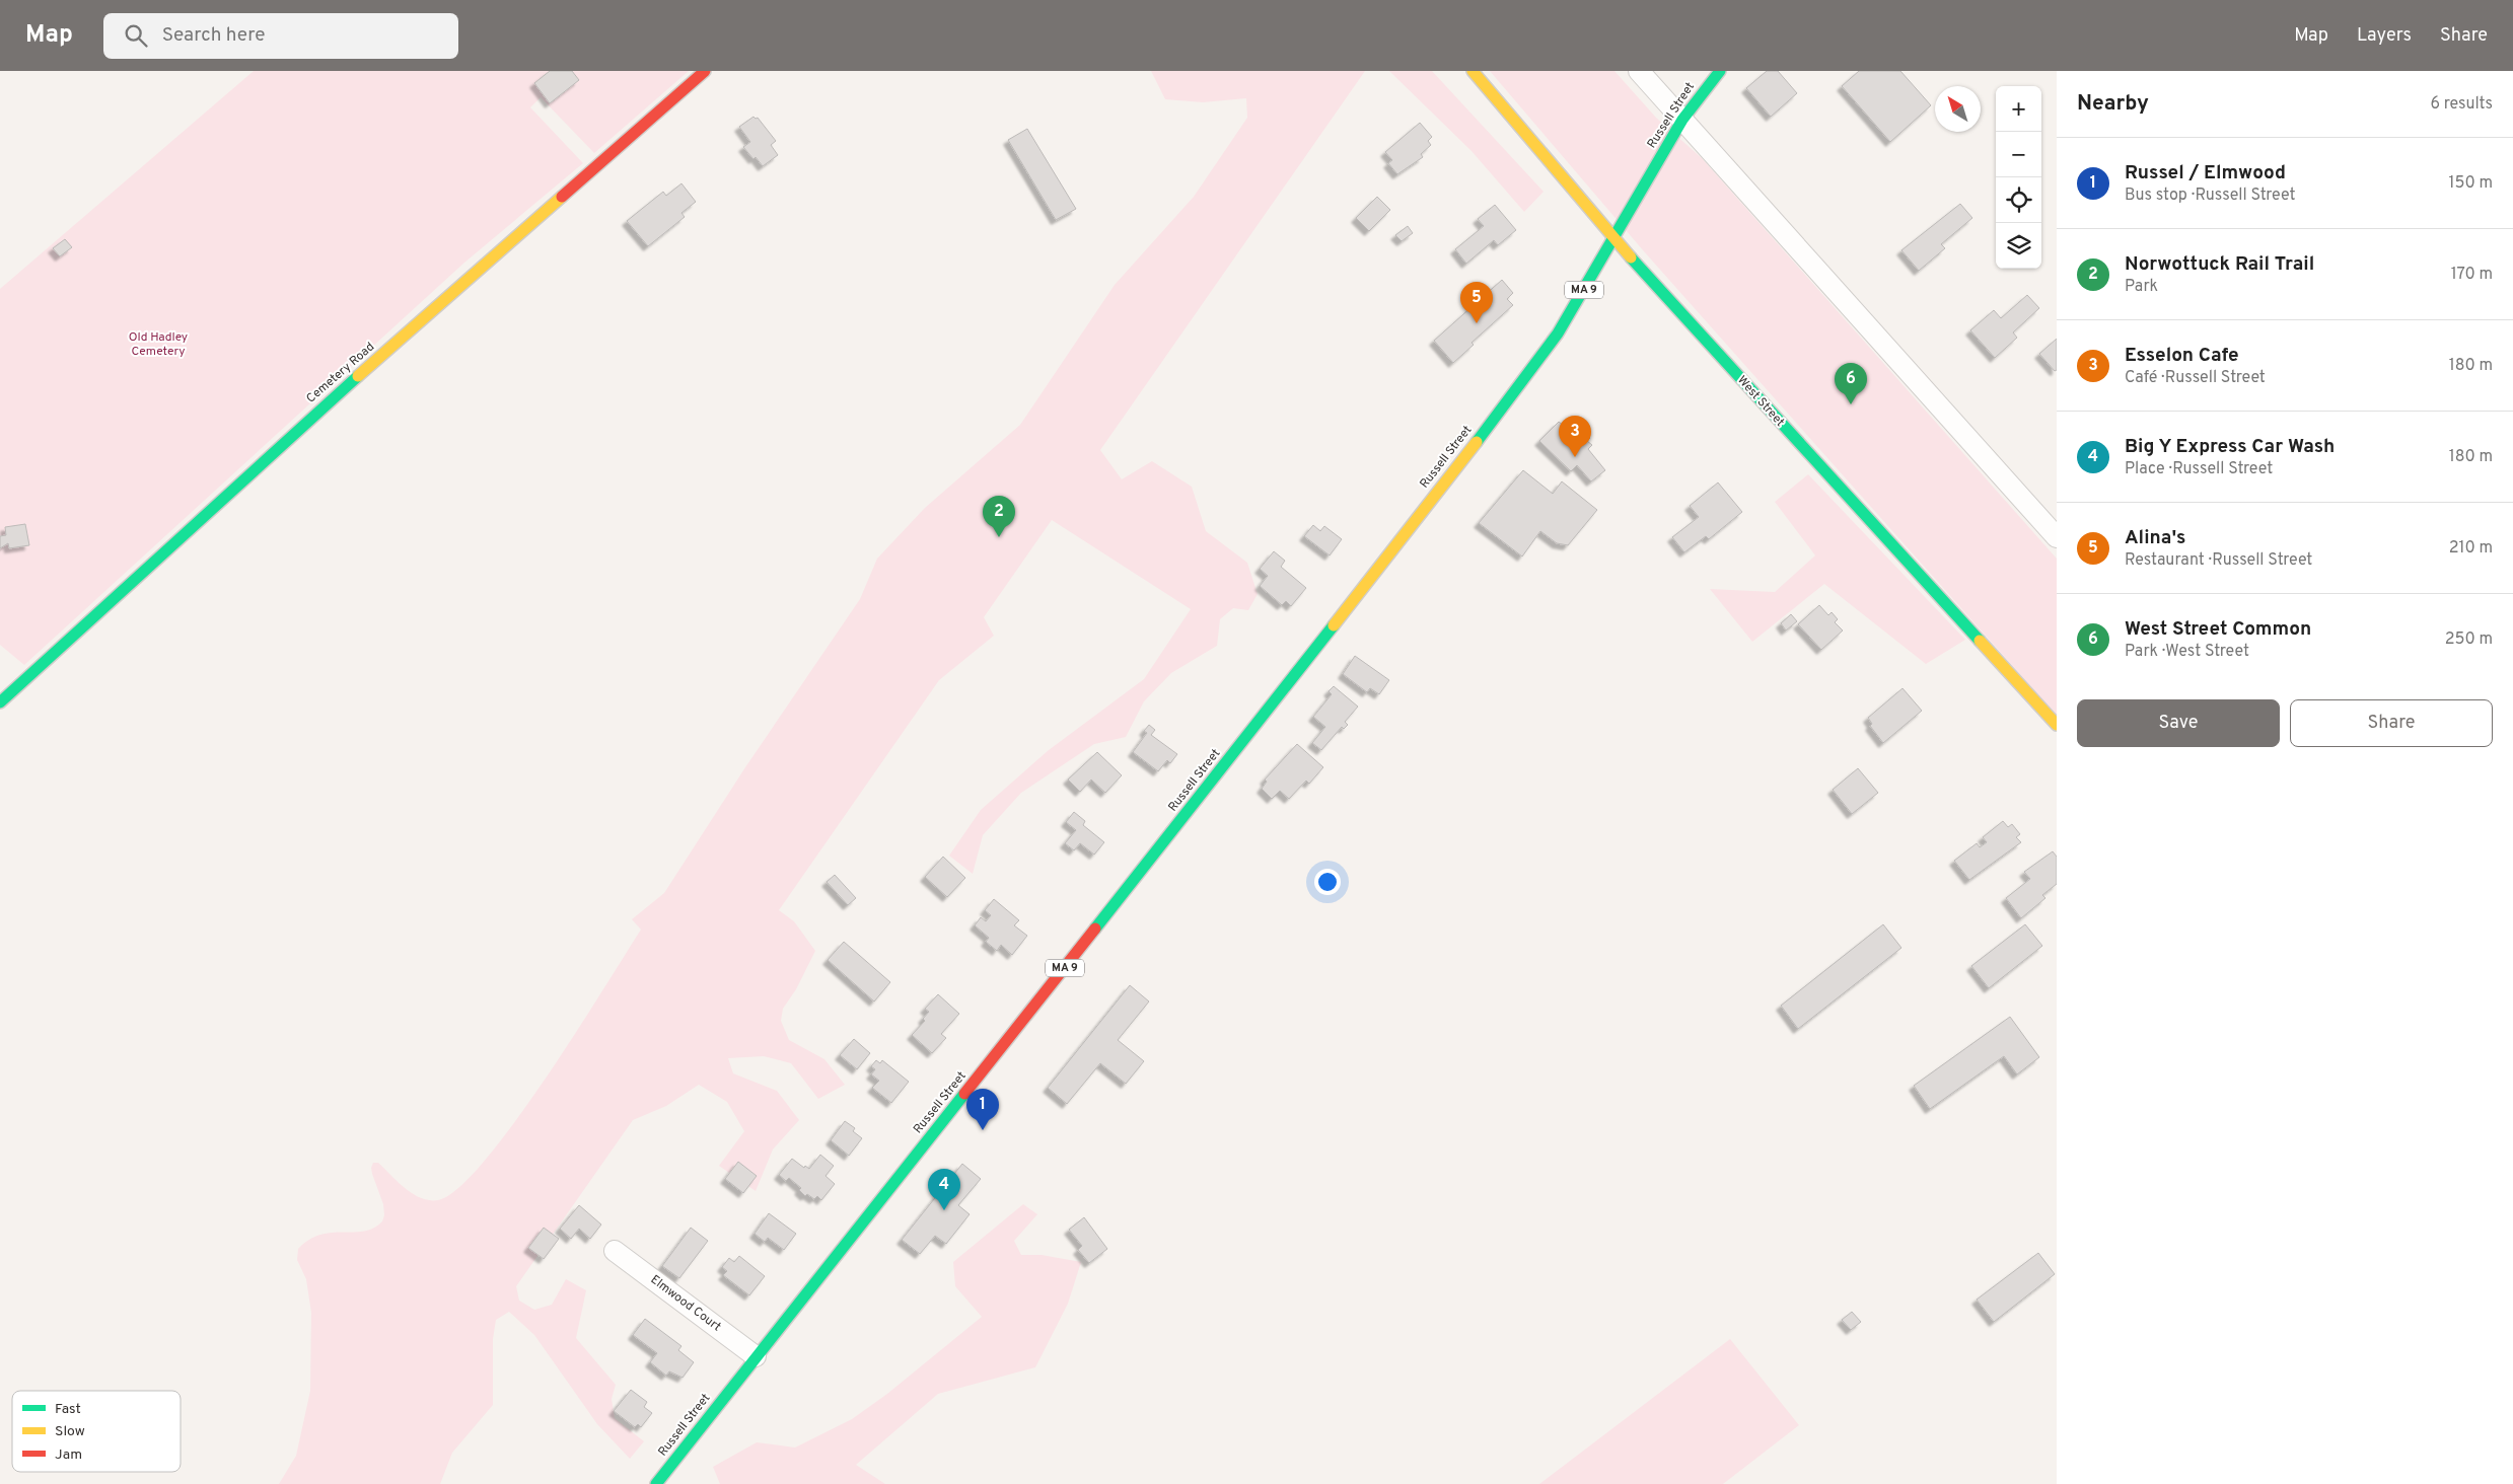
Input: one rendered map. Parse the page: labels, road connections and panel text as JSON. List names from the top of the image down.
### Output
{
  "streets": {
    "main road": [
      "Russell Street",
      "MA 9",
      "Cemetery Road",
      "West Street"
    ],
    "street": ["Elmwood Court"]
  },
  "crossings": [
    ["Russell Street", "West Street"],
    ["Russell Street", "Elmwood Court"]
  ],
  "parks": ["Old Hadley Cemetery"],
  "legend": ["Fast", "Slow", "Jam"],
  "north": "top left",
  "page": {
    "header": "Map",
    "search": "Search here",
    "nav": ["Map", "Layers", "Share"],
    "heading": ["Nearby", "6 results"],
    "map_buttons": ["+", "−"],
    "list": [
      {
        "mark": "1",
        "name": "Russel / Elmwood",
        "note": "Bus stop · Russell Street",
        "value": "150 m"
      },
      {
        "mark": "2",
        "name": "Norwottuck Rail Trail",
        "note": "Park",
        "value": "170 m"
      },
      {
        "mark": "3",
        "name": "Esselon Cafe",
        "note": "Café · Russell Street",
        "value": "180 m"
      },
      {
        "mark": "4",
        "name": "Big Y Express Car Wash",
        "note": "Place · Russell Street",
        "value": "180 m"
      },
      {
        "mark": "5",
        "name": "Alina's",
        "note": "Restaurant · Russell Street",
        "value": "210 m"
      },
      {
        "mark": "6",
        "name": "West Street Common",
        "note": "Park · West Street",
        "value": "250 m"
      }
    ],
    "pins": [
      "5",
      "6",
      "3",
      "2",
      "1",
      "4"
    ],
    "buttons": ["Save", "Share"]
  }
}
